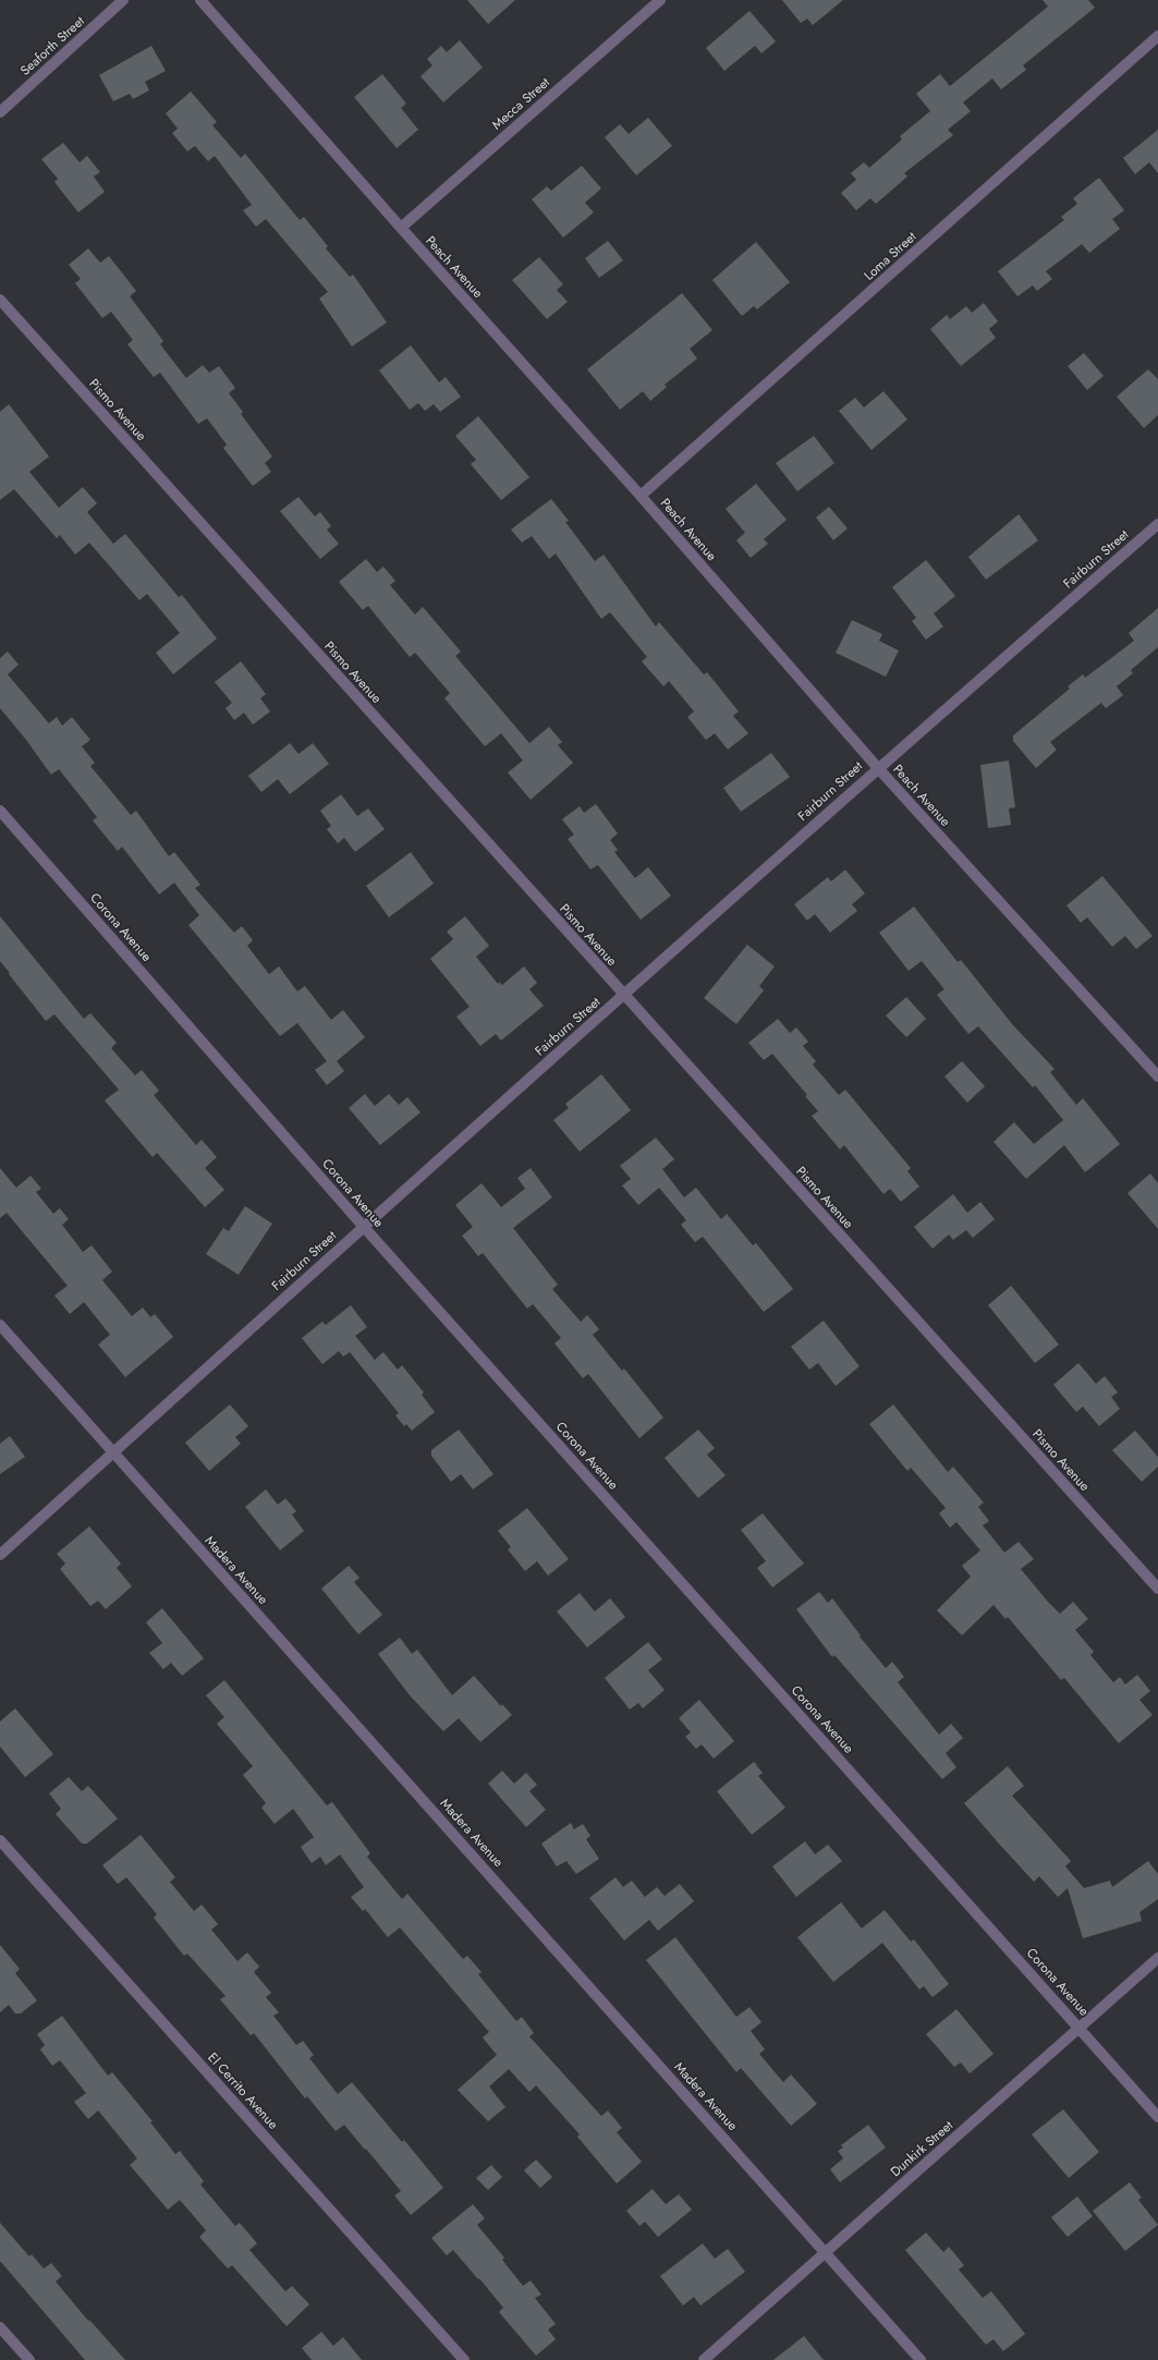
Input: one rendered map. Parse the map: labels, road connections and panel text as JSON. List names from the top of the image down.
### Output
{
  "streets": {
    "street": [
      "Seaforth Street",
      "Mecca Street",
      "Loma Street",
      "Peach Avenue",
      "Pismo Avenue",
      "Fairburn Street",
      "Corona Avenue",
      "Madera Avenue",
      "El Cerrito Avenue",
      "Dunkirk Street"
    ]
  },
  "crossings": [
    ["Mecca Street", "Peach Avenue"],
    ["Loma Street", "Peach Avenue"],
    ["Peach Avenue", "Fairburn Street"],
    ["Pismo Avenue", "Fairburn Street"],
    ["Fairburn Street", "Corona Avenue"],
    ["Fairburn Street", "Madera Avenue"],
    ["Corona Avenue", "Dunkirk Street"],
    ["Madera Avenue", "Dunkirk Street"]
  ]
}
